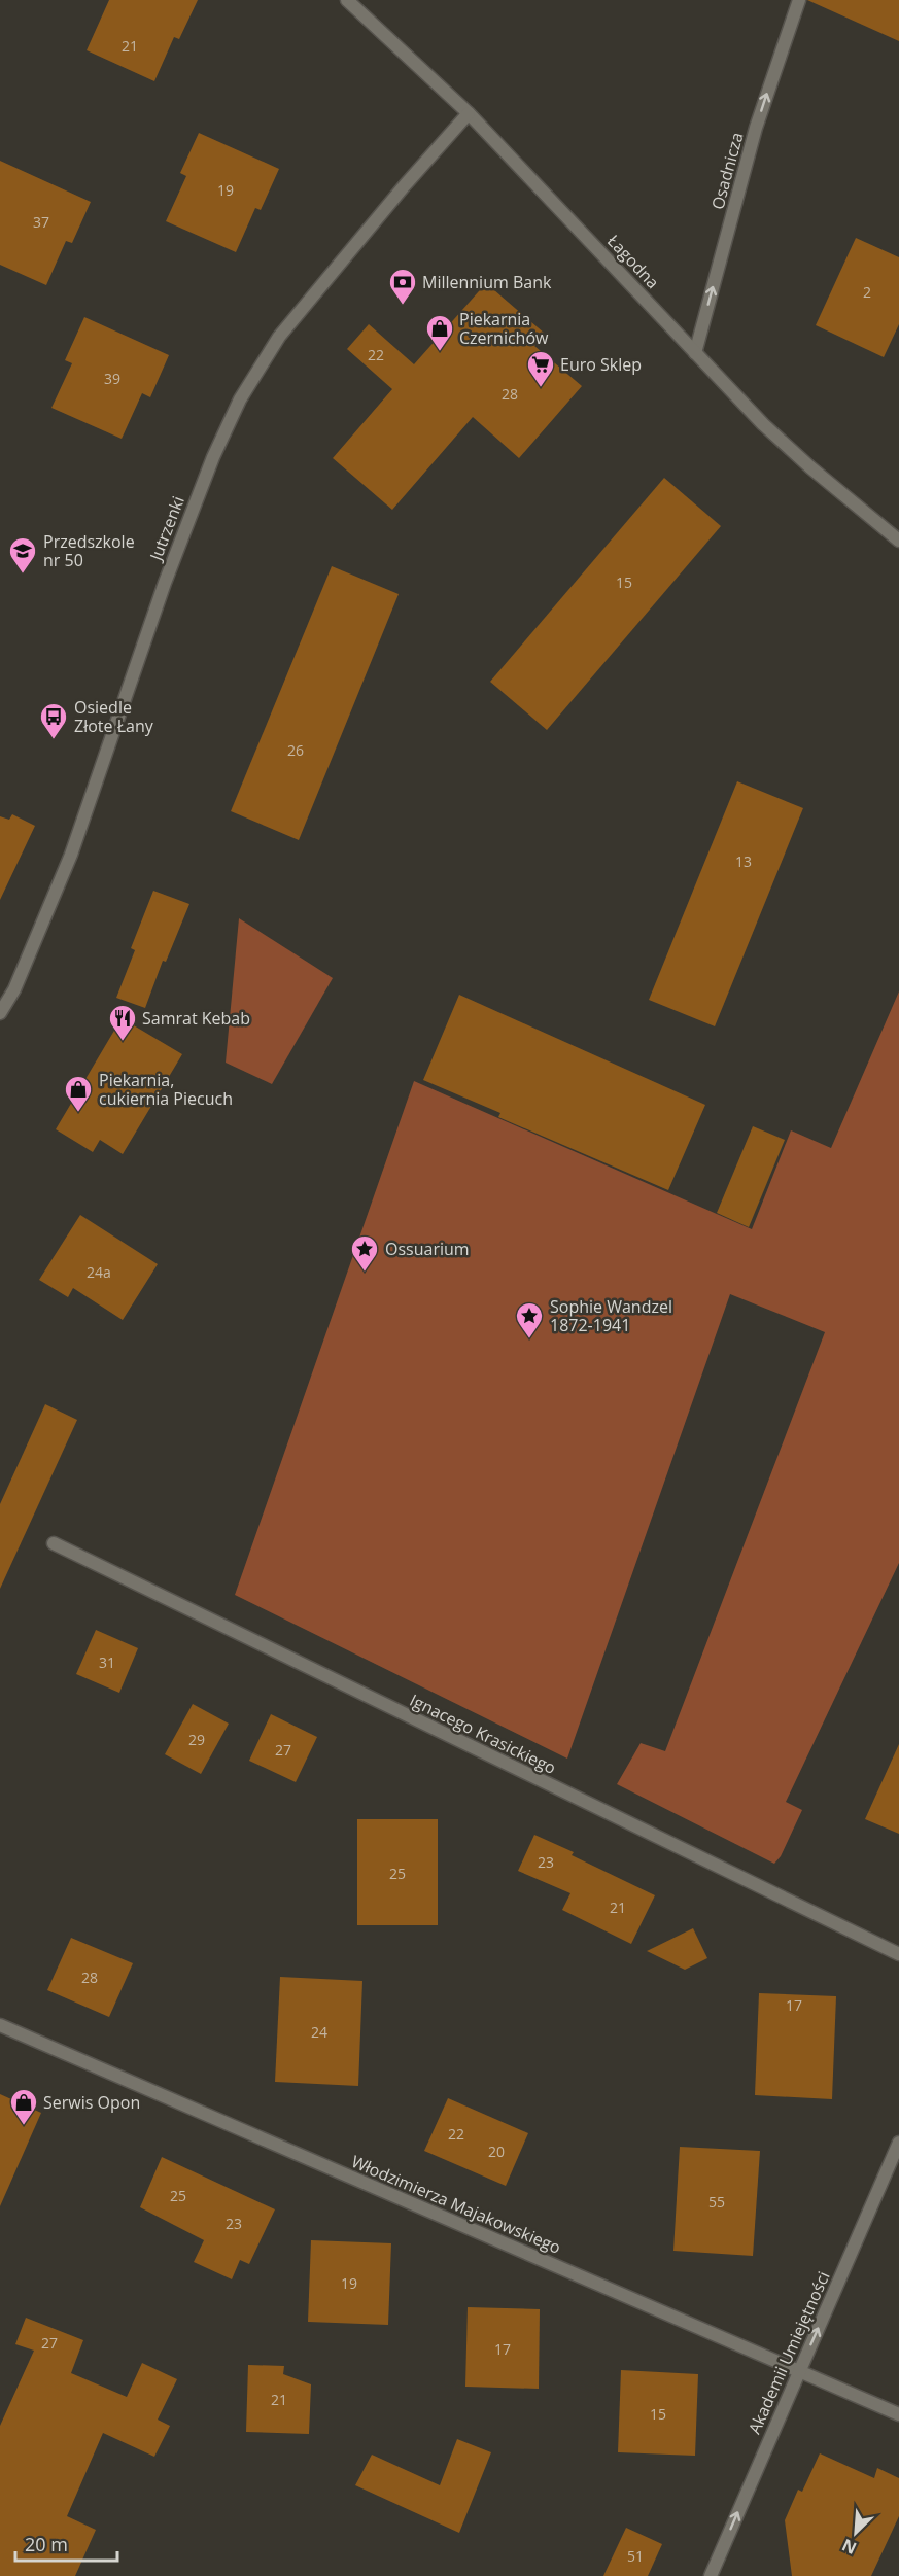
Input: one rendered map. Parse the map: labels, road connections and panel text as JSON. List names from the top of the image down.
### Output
{
  "streets": {
    "street": [
      "Osadnicza",
      "Łagodna",
      "Jutrzenki",
      "Ignacego Krasickiego",
      "Włodzimierza Majakowskiego",
      "Akademii Umiejętności"
    ]
  },
  "crossings": [
    ["Osadnicza", "Łagodna"],
    ["Łagodna", "Jutrzenki"],
    ["Włodzimierza Majakowskiego", "Akademii Umiejętności"]
  ],
  "one_way": ["Osadnicza", "Akademii Umiejętności"],
  "places": {
    "bank": ["Millennium Bank"],
    "shop": ["Piekarnia Czernichów", "Piekarnia, cukiernia Piecuch", "Serwis Opon"],
    "supermarket": ["Euro Sklep"],
    "school or university": ["Przedszkole nr 50"],
    "bus stop": ["Osiedle Złote Łany"],
    "restaurant": ["Samrat Kebab"],
    "place": ["Ossuarium", "Sophie Wandzel 1872-1941"]
  },
  "house_numbers": [
    "21",
    "19",
    "37",
    "2",
    "22",
    "39",
    "28",
    "15",
    "26",
    "13",
    "24a",
    "31",
    "29",
    "27",
    "23",
    "25",
    "21",
    "28",
    "17",
    "24",
    "22",
    "20",
    "25",
    "55",
    "23",
    "19",
    "27",
    "17",
    "21",
    "15",
    "51"
  ],
  "scale_bar": "20 m",
  "north": "bottom left"
}
